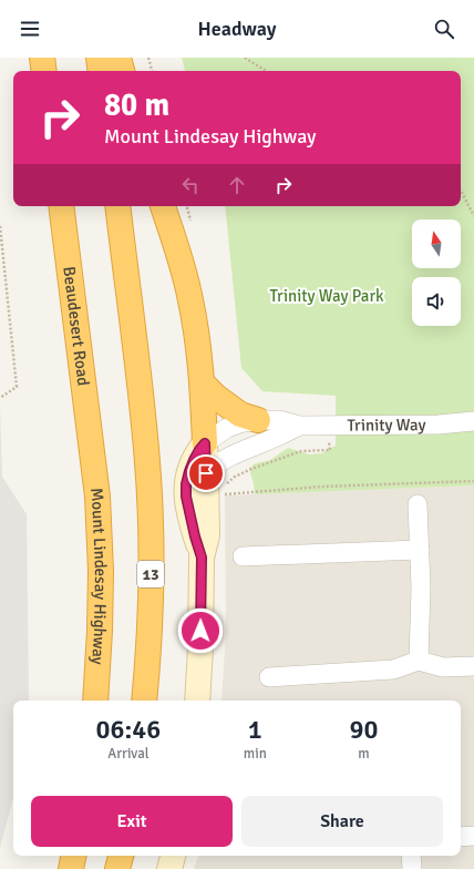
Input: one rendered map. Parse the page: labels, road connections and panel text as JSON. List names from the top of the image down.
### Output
{
  "streets": {
    "highway": ["Beaudesert Road", "13", "Mount Lindesay Highway"],
    "street": ["Trinity Way"]
  },
  "crossings": [
    ["Beaudesert Road", "Mount Lindesay Highway"]
  ],
  "parks": ["Trinity Way Park"],
  "north": "top",
  "page": {
    "header": "Headway",
    "turn": ["80 m", "Mount Lindesay Highway"],
    "eta": [
      "06:46",
      "Arrival",
      "1",
      "min",
      "90",
      "m"
    ],
    "buttons": ["Exit", "Share"]
  }
}
